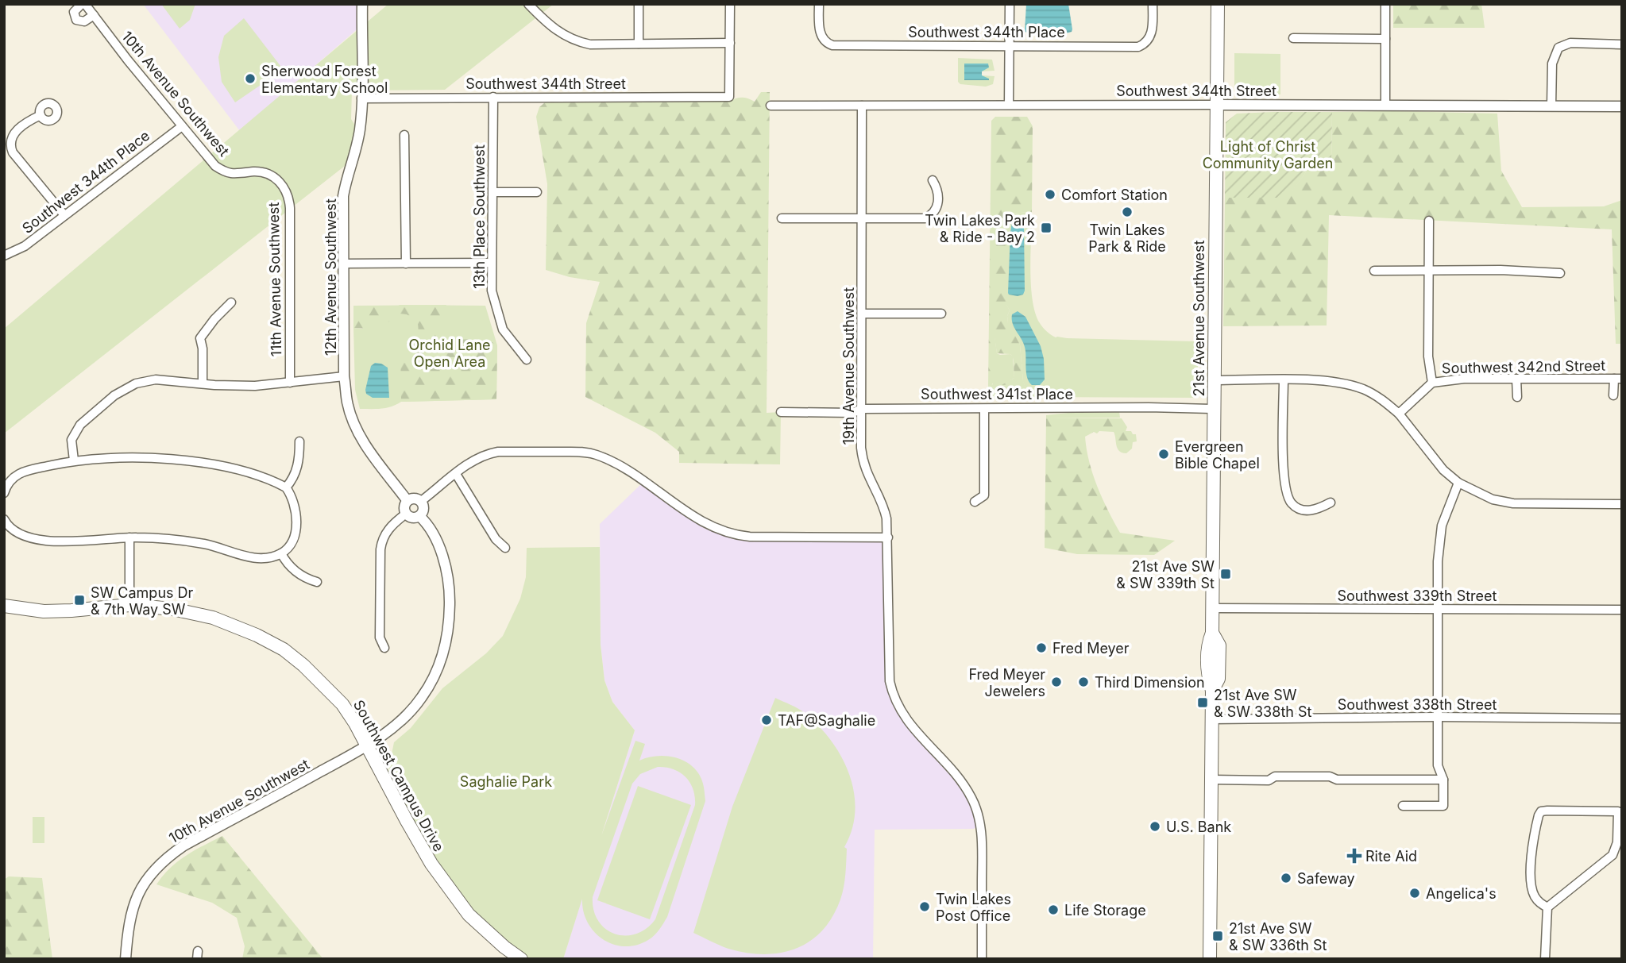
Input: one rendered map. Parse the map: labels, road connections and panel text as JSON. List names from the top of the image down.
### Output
{
  "streets": {
    "main road": ["21st Avenue Southwest", "Southwest Campus Drive"],
    "street": [
      "Southwest 344th Place",
      "Southwest 344th Street",
      "10th Avenue Southwest",
      "13th Place Southwest",
      "12th Avenue Southwest",
      "11th Avenue Southwest",
      "19th Avenue Southwest",
      "Southwest 342nd Street",
      "Southwest 341st Place",
      "Southwest 339th Street",
      "Southwest 338th Street"
    ]
  },
  "crossings": [
    ["Southwest 344th Place", "10th Avenue Southwest"],
    ["Southwest 344th Street", "13th Place Southwest"],
    ["Southwest 344th Street", "12th Avenue Southwest"],
    ["Southwest 344th Street", "21st Avenue Southwest"],
    ["Southwest 344th Street", "19th Avenue Southwest"],
    ["10th Avenue Southwest", "11th Avenue Southwest"],
    ["10th Avenue Southwest", "Southwest Campus Drive"],
    ["21st Avenue Southwest", "Southwest 341st Place"],
    ["21st Avenue Southwest", "Southwest 339th Street"],
    ["21st Avenue Southwest", "Southwest 338th Street"],
    ["19th Avenue Southwest", "Southwest 341st Place"]
  ],
  "parks": ["Light of Christ Community Garden", "Orchid Lane Open Area", "Saghalie Park"],
  "places": {
    "other": [
      "Sherwood Forest Elementary School",
      "Comfort Station",
      "Twin Lakes Park & Ride",
      "Evergreen Bible Chapel",
      "Fred Meyer",
      "Fred Meyer Jewelers",
      "Third Dimension",
      "TAF@Saghalie",
      "U.S. Bank",
      "Safeway",
      "Angelica's",
      "Twin Lakes Post Office",
      "Life Storage"
    ],
    "transit": [
      "Twin Lakes Park & Ride - Bay 2",
      "21st Ave SW & SW 339th St",
      "SW Campus Dr & 7th Way SW",
      "21st Ave SW & SW 338th St",
      "21st Ave SW & SW 336th St"
    ],
    "health": ["Rite Aid"]
  }
}
